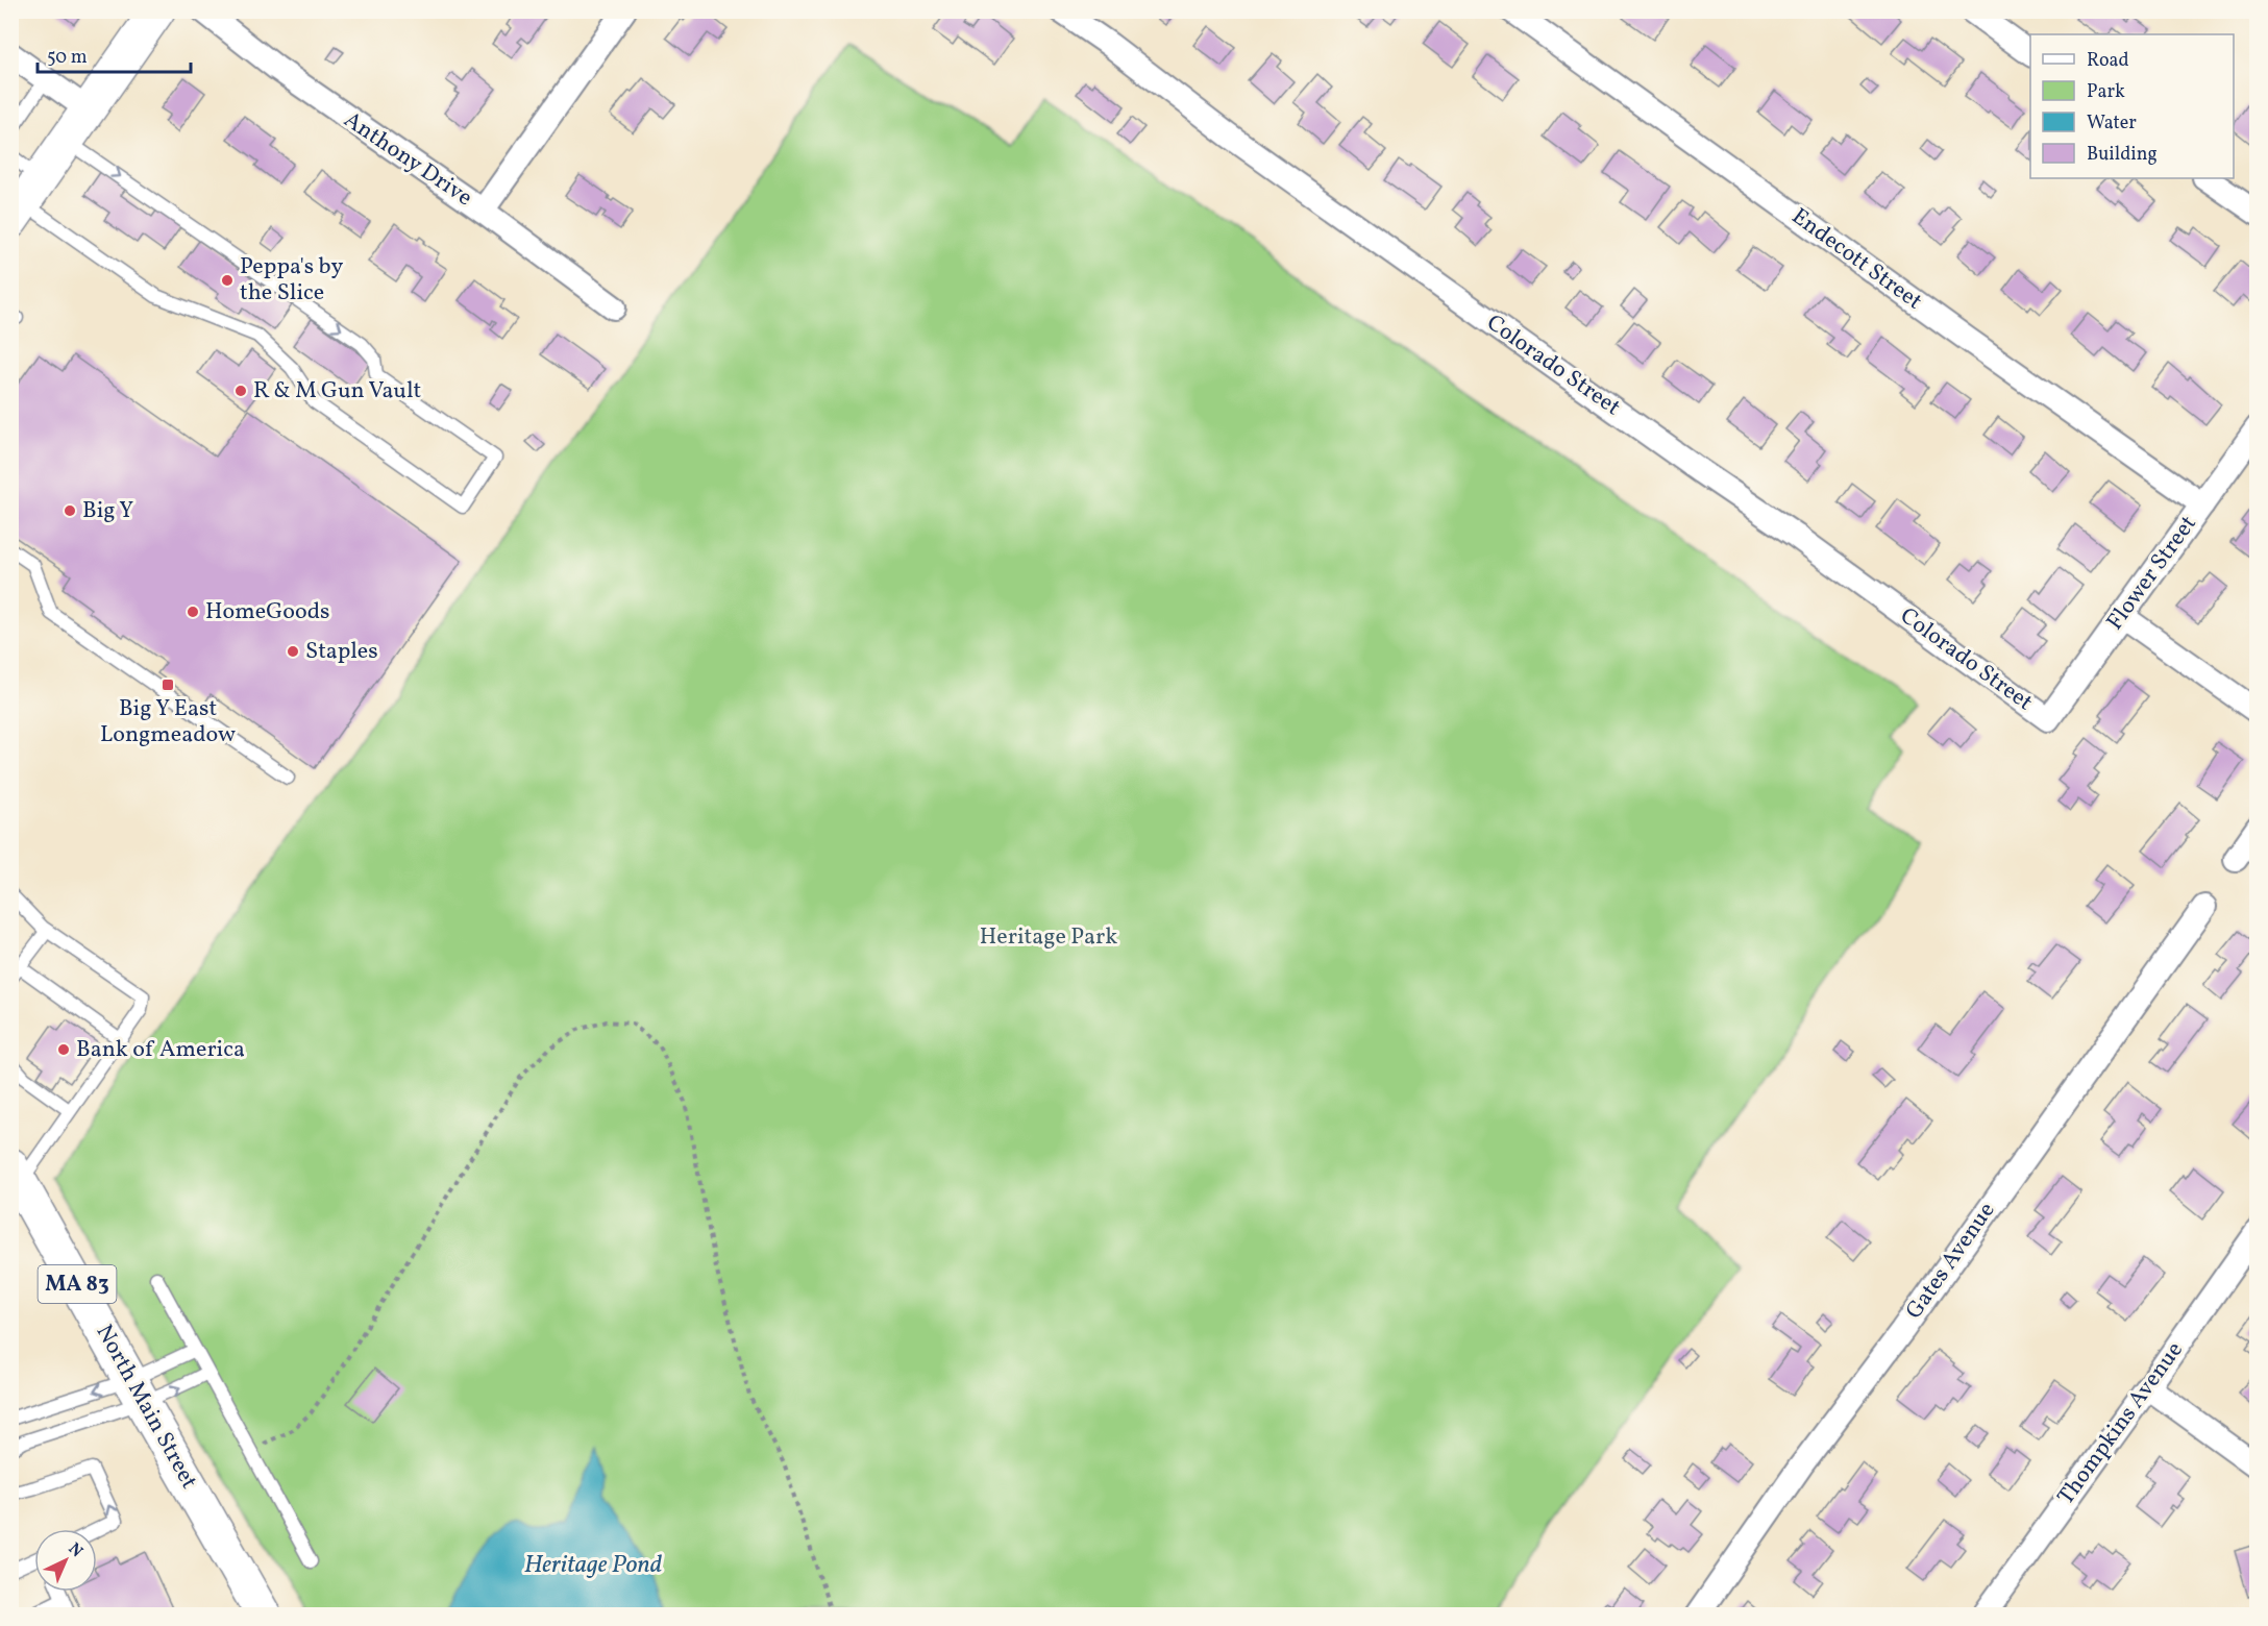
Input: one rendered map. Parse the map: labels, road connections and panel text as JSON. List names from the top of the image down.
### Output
{
  "streets": {
    "main road": ["MA 83", "North Main Street"],
    "street": [
      "Anthony Drive",
      "Endecott Street",
      "Colorado Street",
      "Flower Street",
      "Gates Avenue",
      "Thompkins Avenue"
    ]
  },
  "crossings": [
    ["Endecott Street", "Flower Street"],
    ["Colorado Street", "Flower Street"]
  ],
  "water": ["Heritage Pond"],
  "parks": ["Heritage Park"],
  "places": {
    "other": [
      "Peppa's by the Slice",
      "R & M Gun Vault",
      "Big Y",
      "HomeGoods",
      "Staples",
      "Bank of America"
    ],
    "transit": ["Big Y East Longmeadow"]
  },
  "legend": [
    "Road",
    "Park",
    "Water",
    "Building"
  ],
  "scale_bar": "50 m",
  "north": "top right"
}
